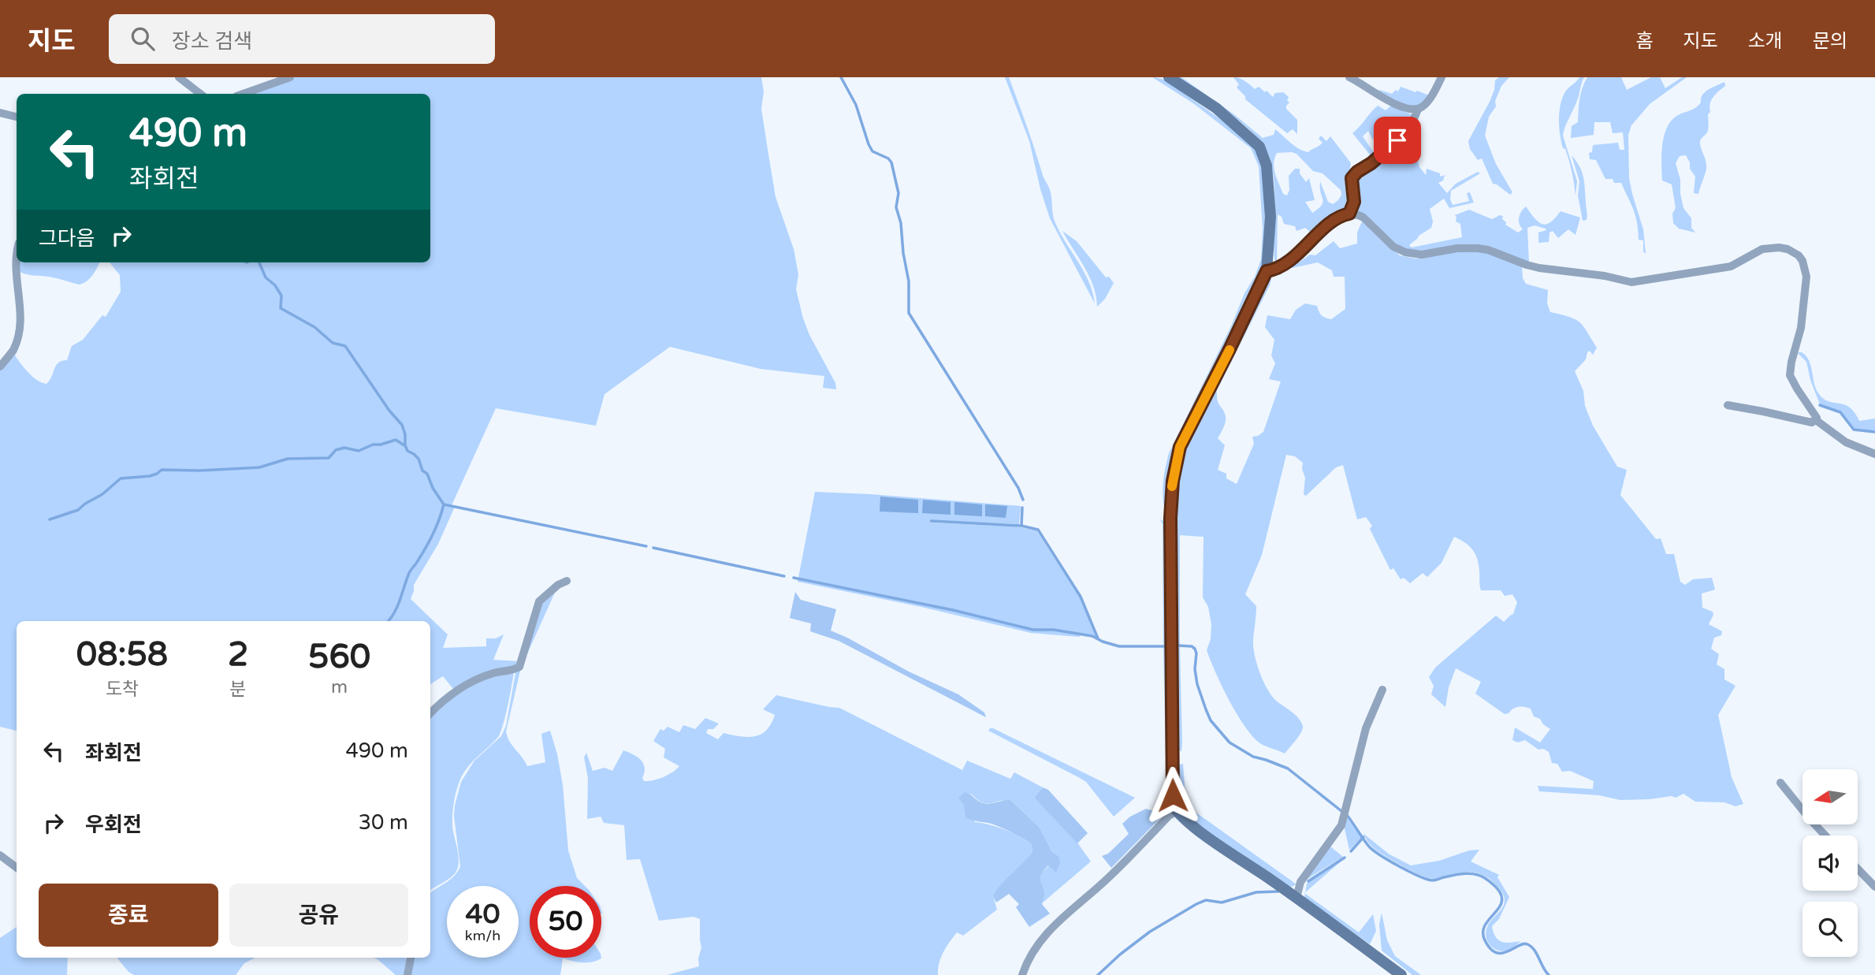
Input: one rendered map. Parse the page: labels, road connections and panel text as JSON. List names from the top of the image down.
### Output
{
  "north": "left",
  "page": {
    "header": "지도",
    "search": "장소 검색",
    "nav": [
      "홈",
      "지도",
      "소개",
      "문의"
    ],
    "turn": ["490 m", "좌회전"],
    "then": "그다음",
    "eta": [
      "08:58",
      "도착",
      "2",
      "분",
      "560",
      "m"
    ],
    "list": [
      {
        "name": "좌회전",
        "value": "490 m"
      },
      {
        "name": "우회전",
        "value": "30 m"
      }
    ],
    "buttons": ["종료", "공유"],
    "speed": "40 km/h",
    "limit": "50"
  }
}
